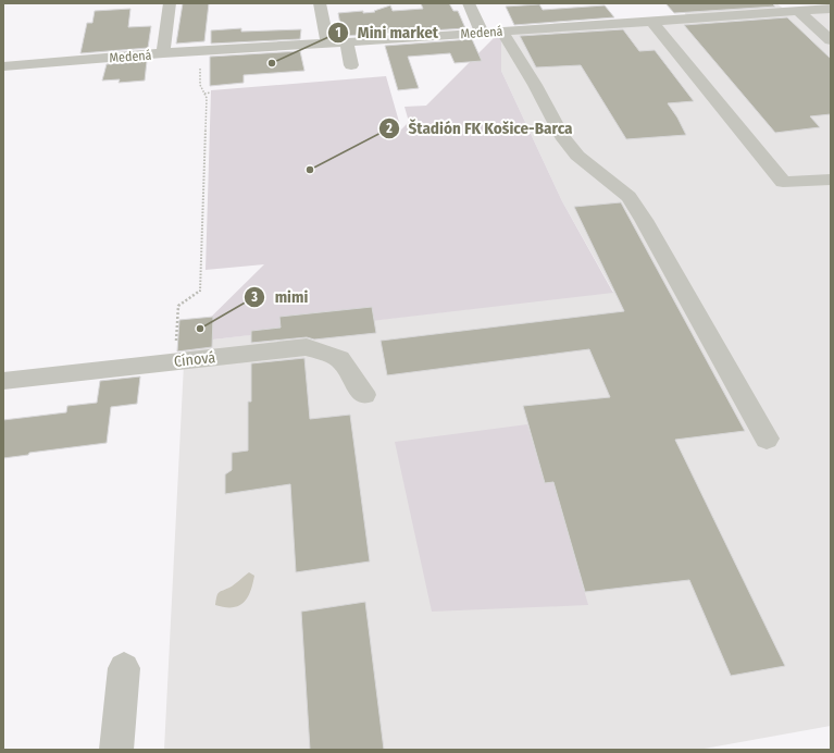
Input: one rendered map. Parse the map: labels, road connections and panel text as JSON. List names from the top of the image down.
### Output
{
  "streets": {
    "street": ["Medená", "Cínová"]
  },
  "places": ["Mini market", "Štadión FK Košice-Barca", "mimi"]
}
